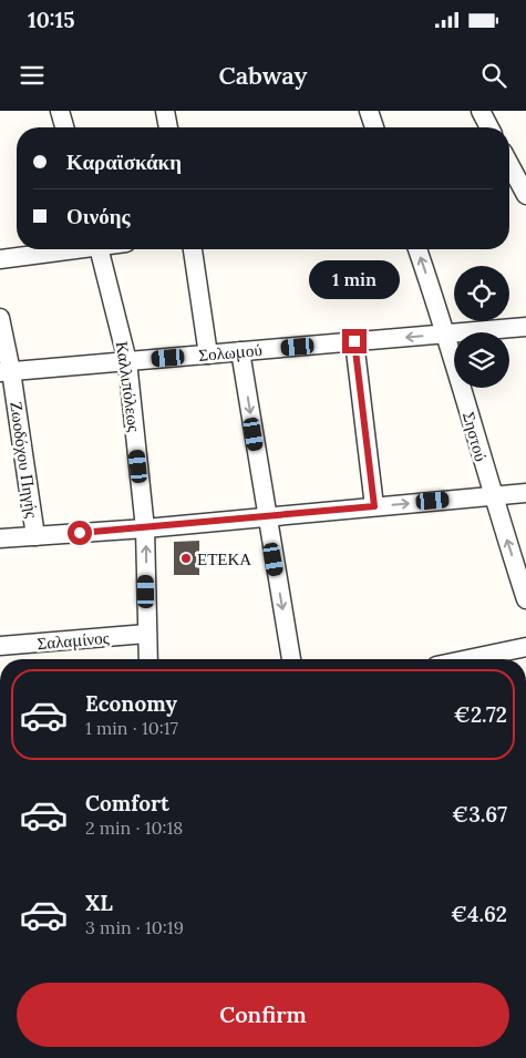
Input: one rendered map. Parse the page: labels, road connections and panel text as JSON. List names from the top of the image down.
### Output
{
  "streets": {
    "street": [
      "Σολωμού",
      "Καλλιπόλεως",
      "Σηστού",
      "Ζωοδόχου Πηγής",
      "Σαλαμίνος"
    ]
  },
  "crossings": [
    ["Σολωμού", "Καλλιπόλεως"],
    ["Σολωμού", "Σηστού"],
    ["Σολωμού", "Ζωοδόχου Πηγής"],
    ["Καλλιπόλεως", "Σαλαμίνος"]
  ],
  "one_way": ["Σηστού"],
  "places": ["ΕΤΕΚΑ"],
  "page": {
    "status": "10:15",
    "header": "Cabway",
    "banner": ["Καραϊσκάκη", "Οινόης"],
    "bubble": "1 min",
    "list": [
      {
        "name": "Economy",
        "note": "1 min · 10:17",
        "value": "€2.72"
      },
      {
        "name": "Comfort",
        "note": "2 min · 10:18",
        "value": "€3.67"
      },
      {
        "name": "XL",
        "note": "3 min · 10:19",
        "value": "€4.62"
      }
    ],
    "buttons": "Confirm"
  }
}
